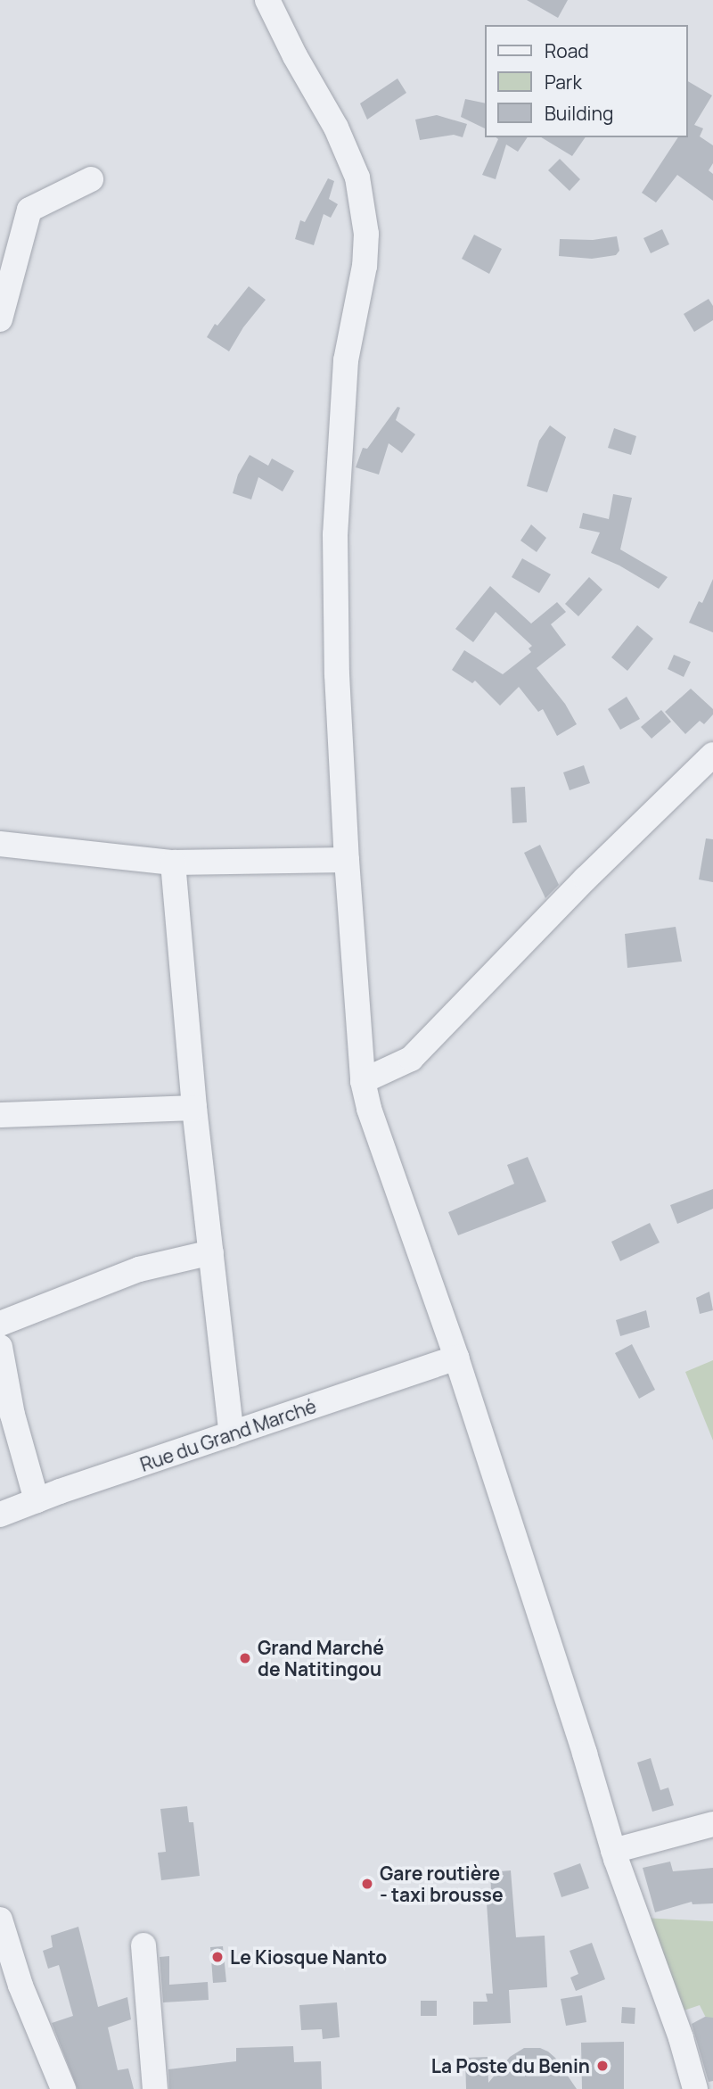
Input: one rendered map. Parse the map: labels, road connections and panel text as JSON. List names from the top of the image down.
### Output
{
  "streets": {
    "street": ["Rue du Grand Marché"]
  },
  "places": [
    "Grand Marché de Natitingou",
    "Gare routière - taxi brousse",
    "Le Kiosque Nanto",
    "La Poste du Benin"
  ],
  "legend": ["Road", "Park", "Building"]
}
